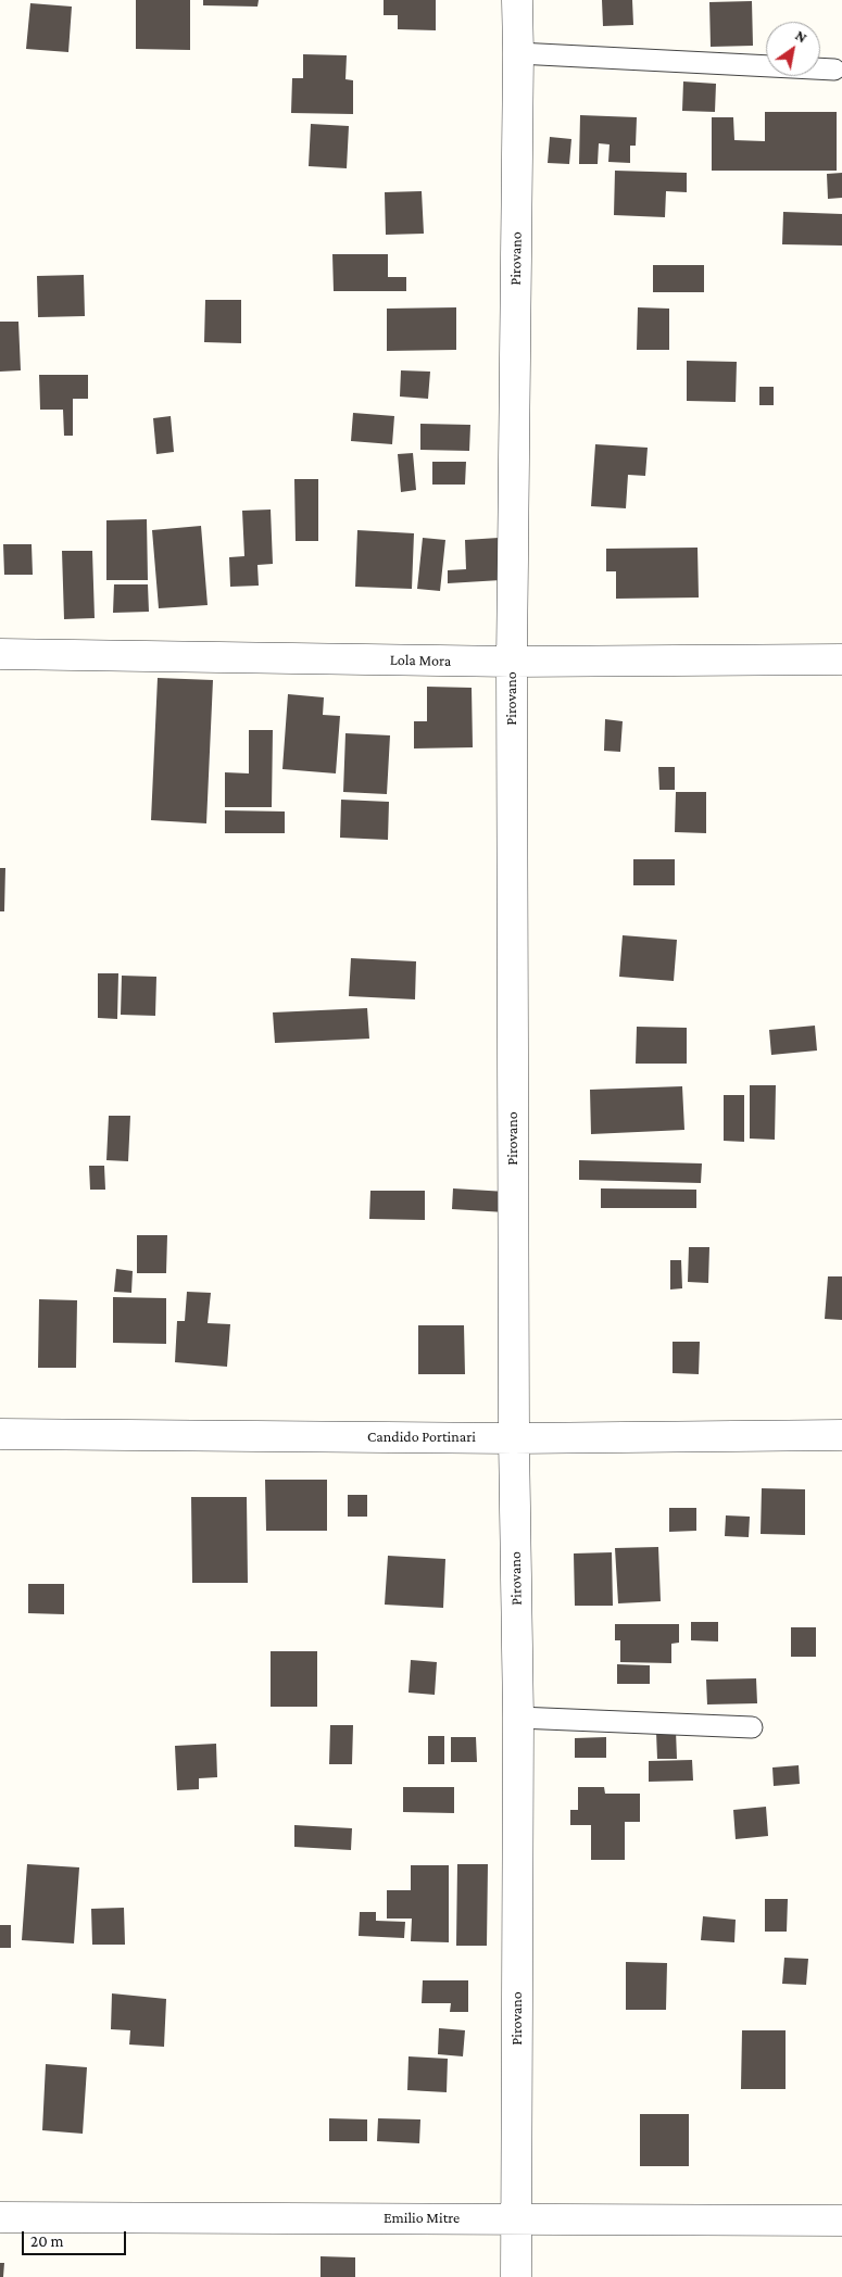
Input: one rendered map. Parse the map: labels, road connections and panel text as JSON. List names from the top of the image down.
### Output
{
  "streets": {
    "street": [
      "Pirovano",
      "Lola Mora",
      "Candido Portinari",
      "Emilio Mitre"
    ]
  },
  "crossings": [
    ["Pirovano", "Lola Mora"],
    ["Pirovano", "Candido Portinari"],
    ["Pirovano", "Emilio Mitre"]
  ],
  "scale_bar": "20 m",
  "north": "top right"
}
